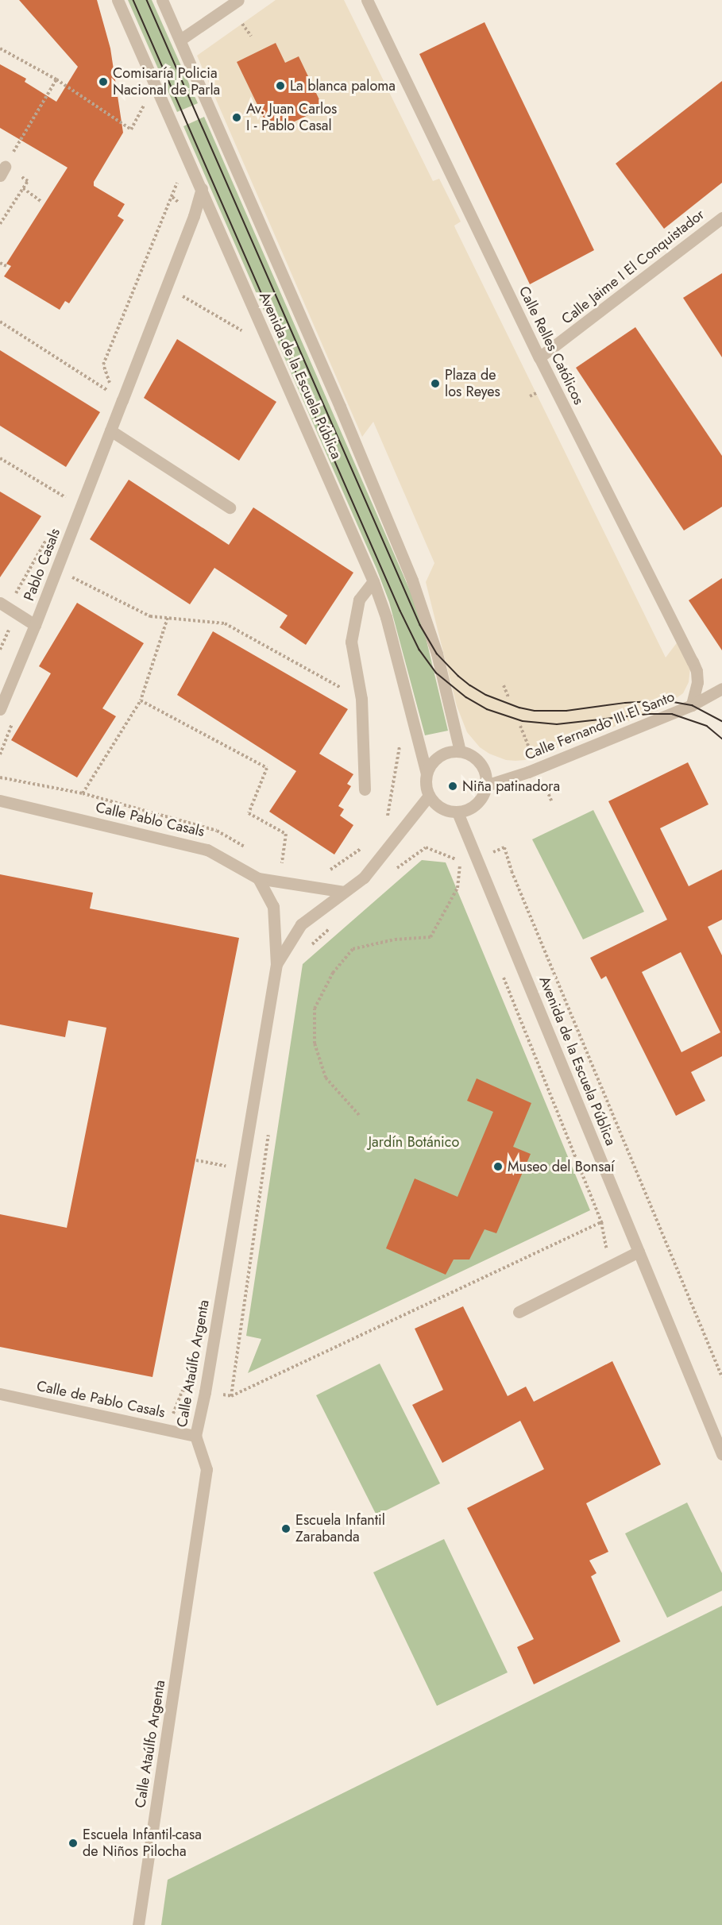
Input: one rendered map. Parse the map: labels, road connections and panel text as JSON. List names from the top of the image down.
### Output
{
  "streets": {
    "street": [
      "Calle Jaime I El Conquistador",
      "Calle Relles Católicos",
      "Avenida de la Escuela Pública",
      "Pablo Casals",
      "Calle Fernando III El Santo",
      "Calle Pablo Casals",
      "Calle Ataúlfo Argenta",
      "Calle de Pablo Casals"
    ]
  },
  "crossings": [
    ["Calle Jaime I El Conquistador", "Calle Relles Católicos"],
    ["Calle Relles Católicos", "Calle Fernando III El Santo"],
    ["Avenida de la Escuela Pública", "Pablo Casals"],
    ["Avenida de la Escuela Pública", "Calle Fernando III El Santo"],
    ["Calle Pablo Casals", "Calle Ataúlfo Argenta"],
    ["Calle Ataúlfo Argenta", "Calle de Pablo Casals"]
  ],
  "parks": ["Jardín Botánico"],
  "places": [
    "Comisaría Policia Nacional de Parla",
    "La blanca paloma",
    "Av. Juan Carlos I - Pablo Casal",
    "Plaza de los Reyes",
    "Niña patinadora",
    "Museo del Bonsaí",
    "Escuela Infantil Zarabanda",
    "Escuela Infantil-casa de Niños Pilocha"
  ]
}
